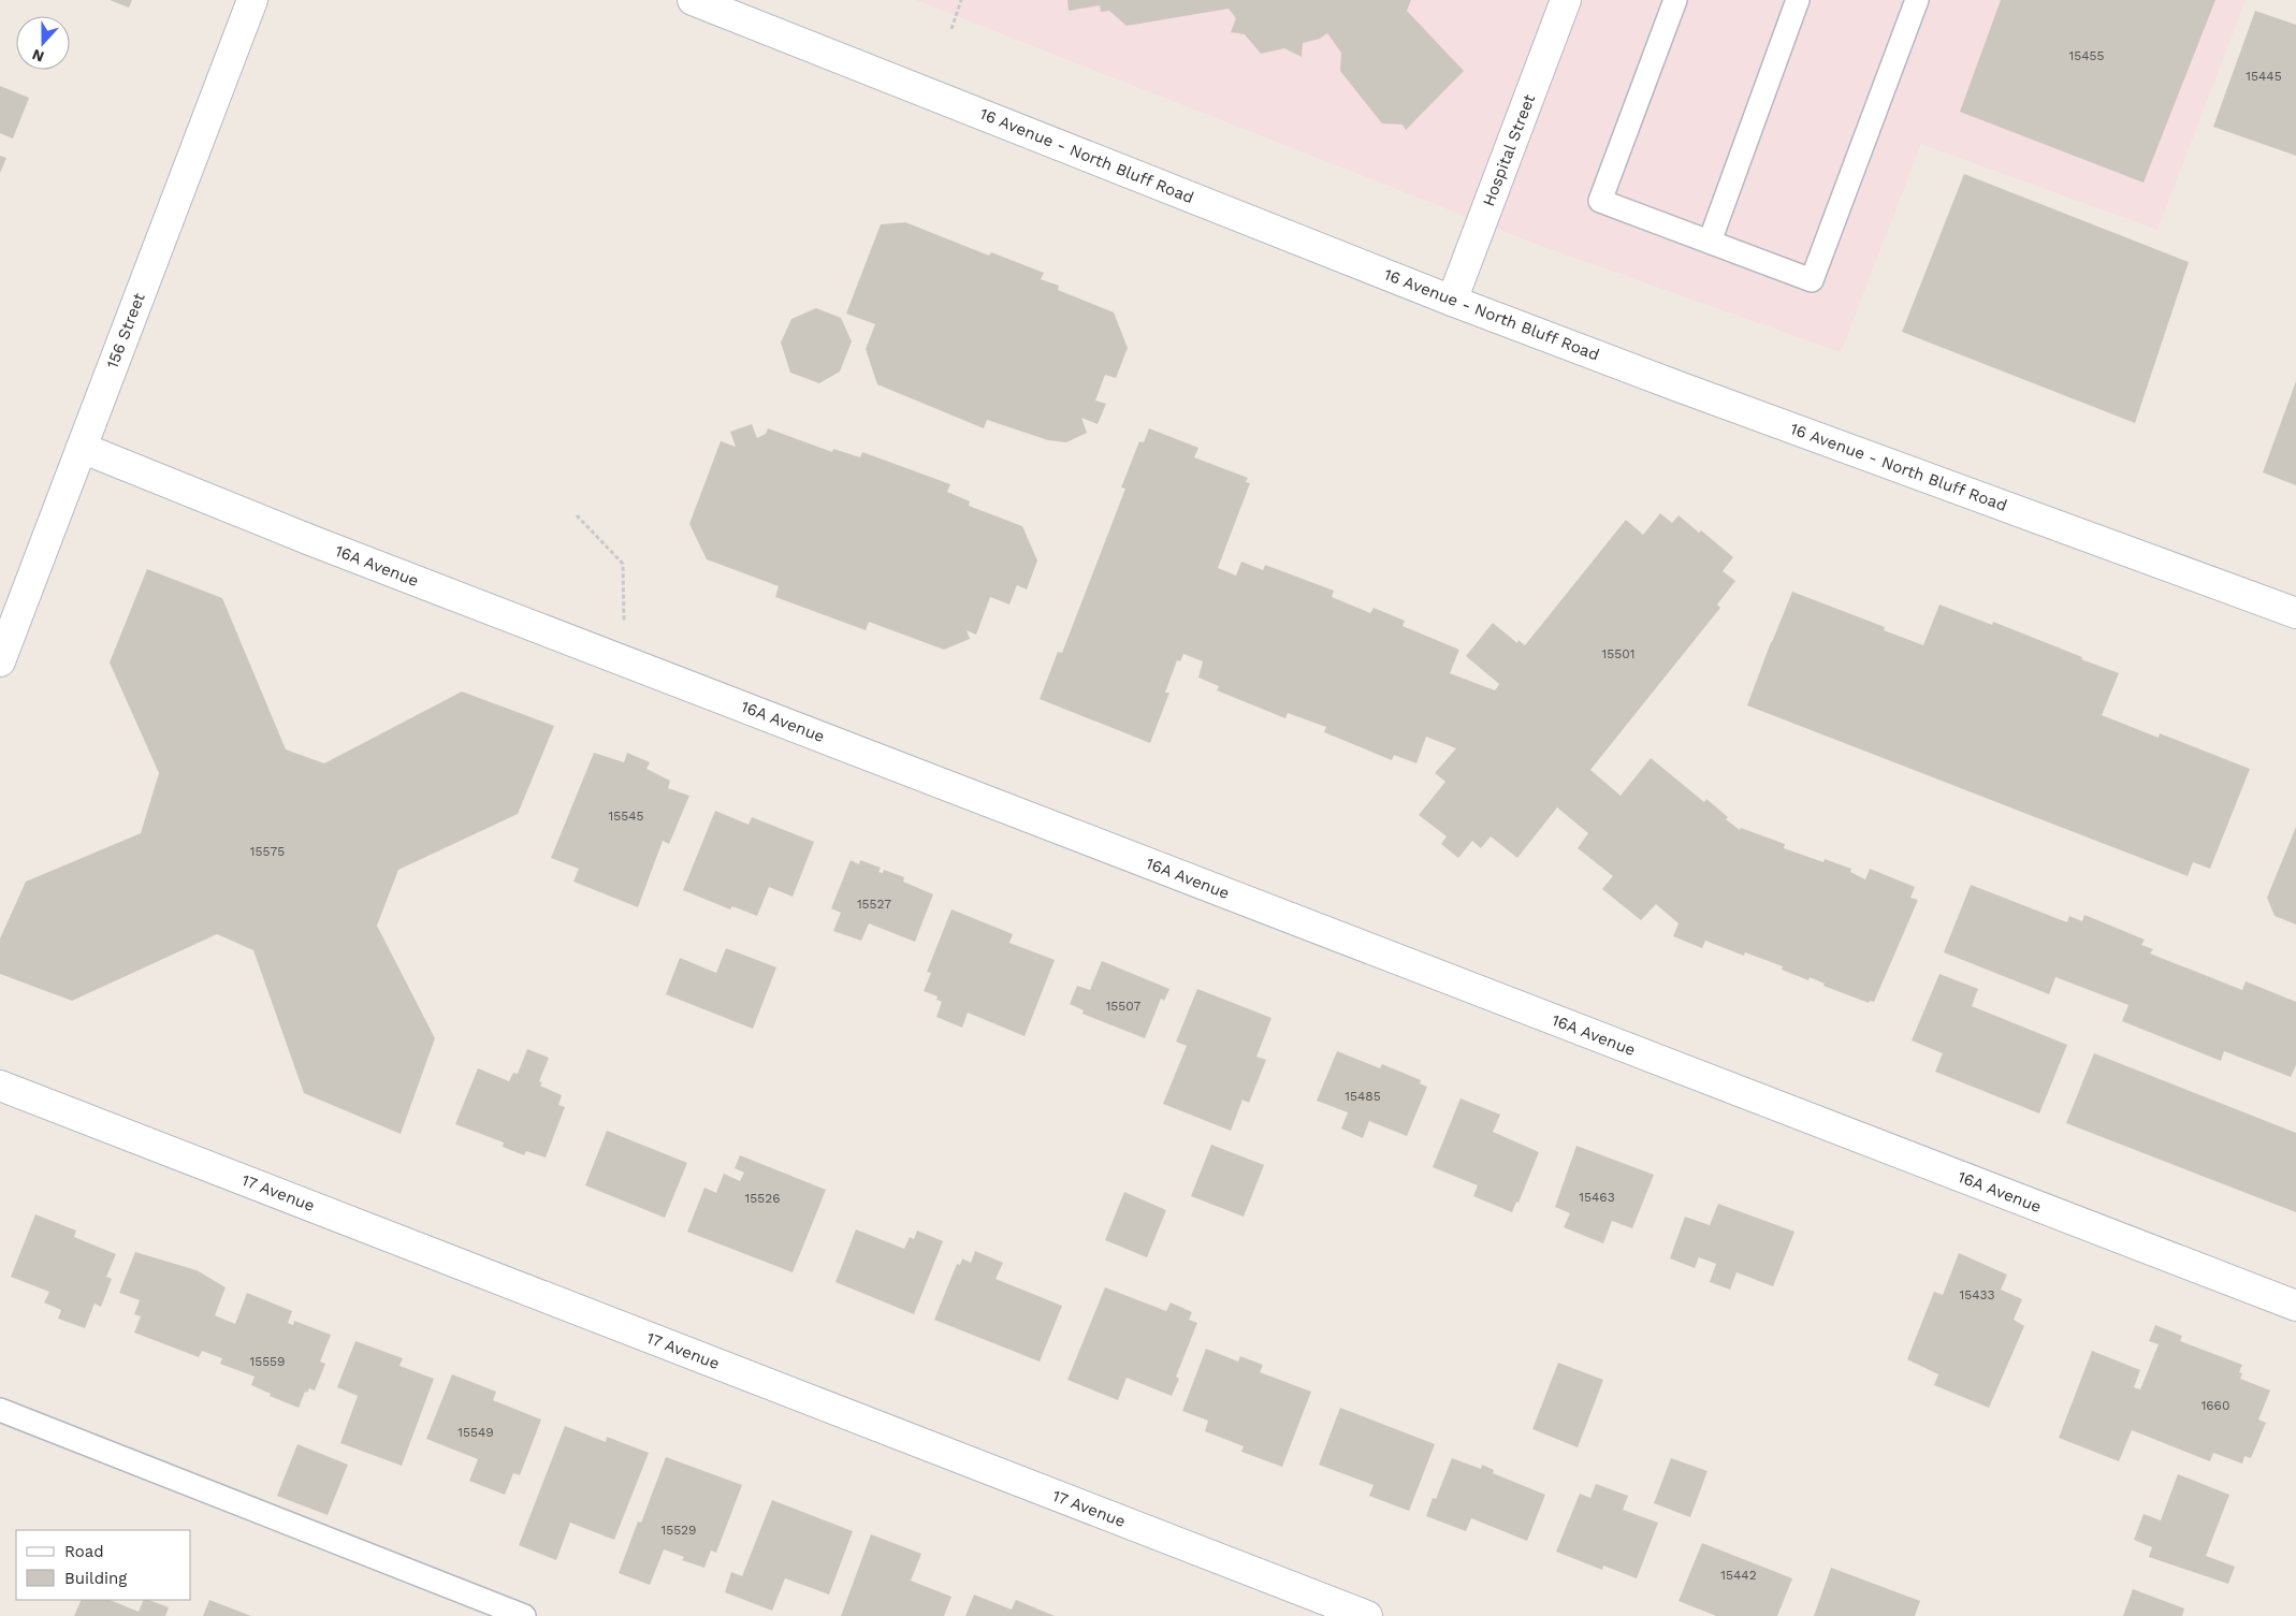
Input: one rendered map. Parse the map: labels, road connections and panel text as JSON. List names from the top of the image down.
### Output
{
  "streets": {
    "street": [
      "Hospital Street",
      "16 Avenue - North Bluff Road",
      "156 Street",
      "16A Avenue",
      "17 Avenue"
    ]
  },
  "crossings": [
    ["Hospital Street", "16 Avenue - North Bluff Road"],
    ["156 Street", "16A Avenue"]
  ],
  "house_numbers": [
    "15455",
    "15445",
    "15501",
    "15545",
    "15575",
    "15527",
    "15507",
    "15485",
    "15463",
    "15526",
    "15433",
    "15559",
    "1660",
    "15549",
    "15529",
    "15442"
  ],
  "legend": ["Road", "Building"],
  "north": "bottom"
}
